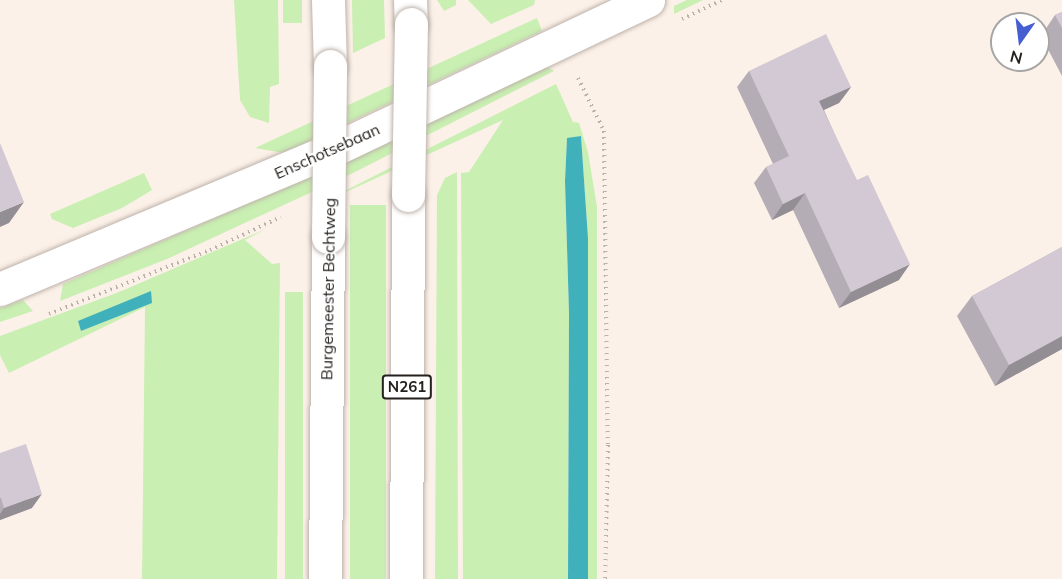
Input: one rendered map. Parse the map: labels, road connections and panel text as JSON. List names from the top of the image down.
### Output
{
  "streets": {
    "main road": ["Enschotsebaan", "Burgemeester Bechtweg", "N261"]
  },
  "north": "bottom"
}
